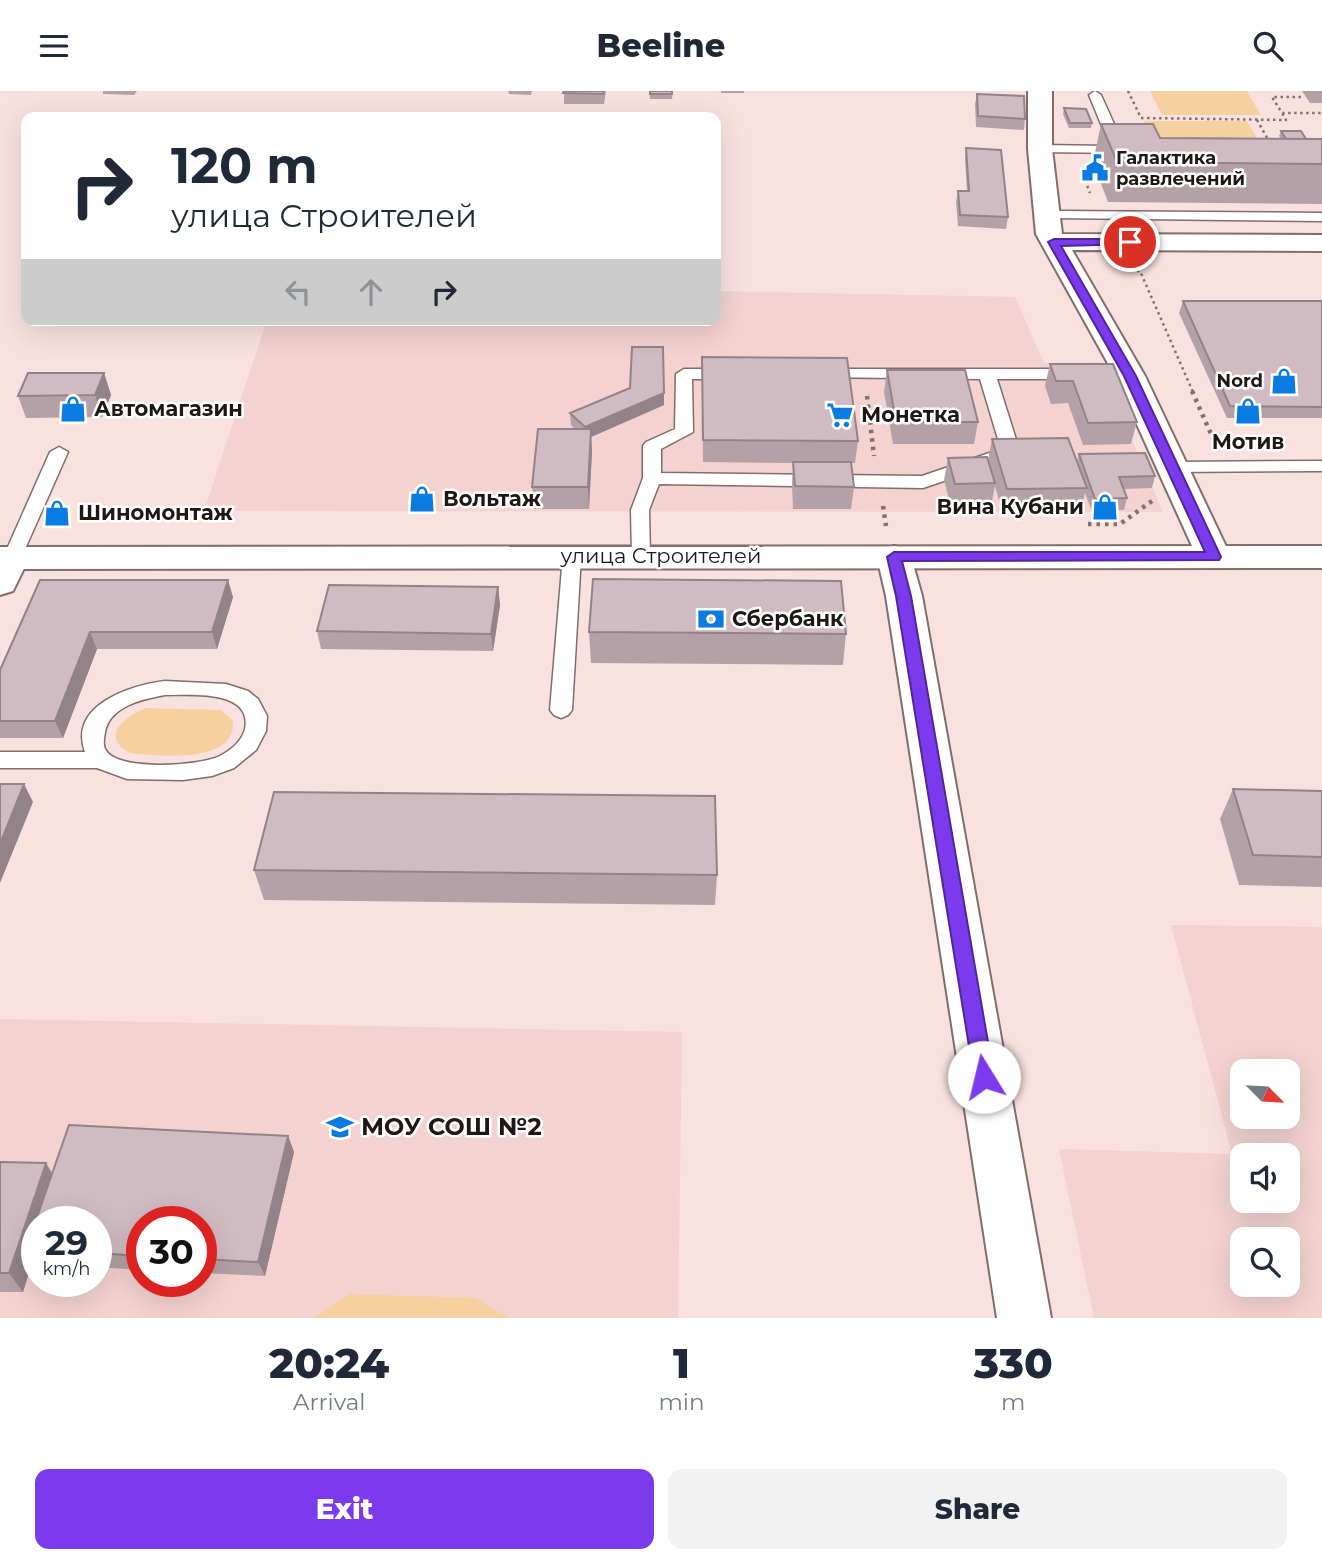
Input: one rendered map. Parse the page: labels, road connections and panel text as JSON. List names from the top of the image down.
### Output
{
  "streets": {
    "street": ["улица Строителей"]
  },
  "places": {
    "public building": ["Галактика развлечений"],
    "shop": [
      "Nord",
      "Автомагазин",
      "Мотив",
      "Вольтаж",
      "Вина Кубани",
      "Шиномонтаж"
    ],
    "supermarket": ["Монетка"],
    "bank": ["Сбербанк"],
    "school or university": ["МОУ СОШ №2"]
  },
  "north": "bottom right",
  "page": {
    "header": "Beeline",
    "turn": ["120 m", "улица Строителей"],
    "speed": "29 km/h",
    "limit": "30",
    "eta": [
      "20:24",
      "Arrival",
      "1",
      "min",
      "330",
      "m"
    ],
    "buttons": ["Exit", "Share"]
  }
}
